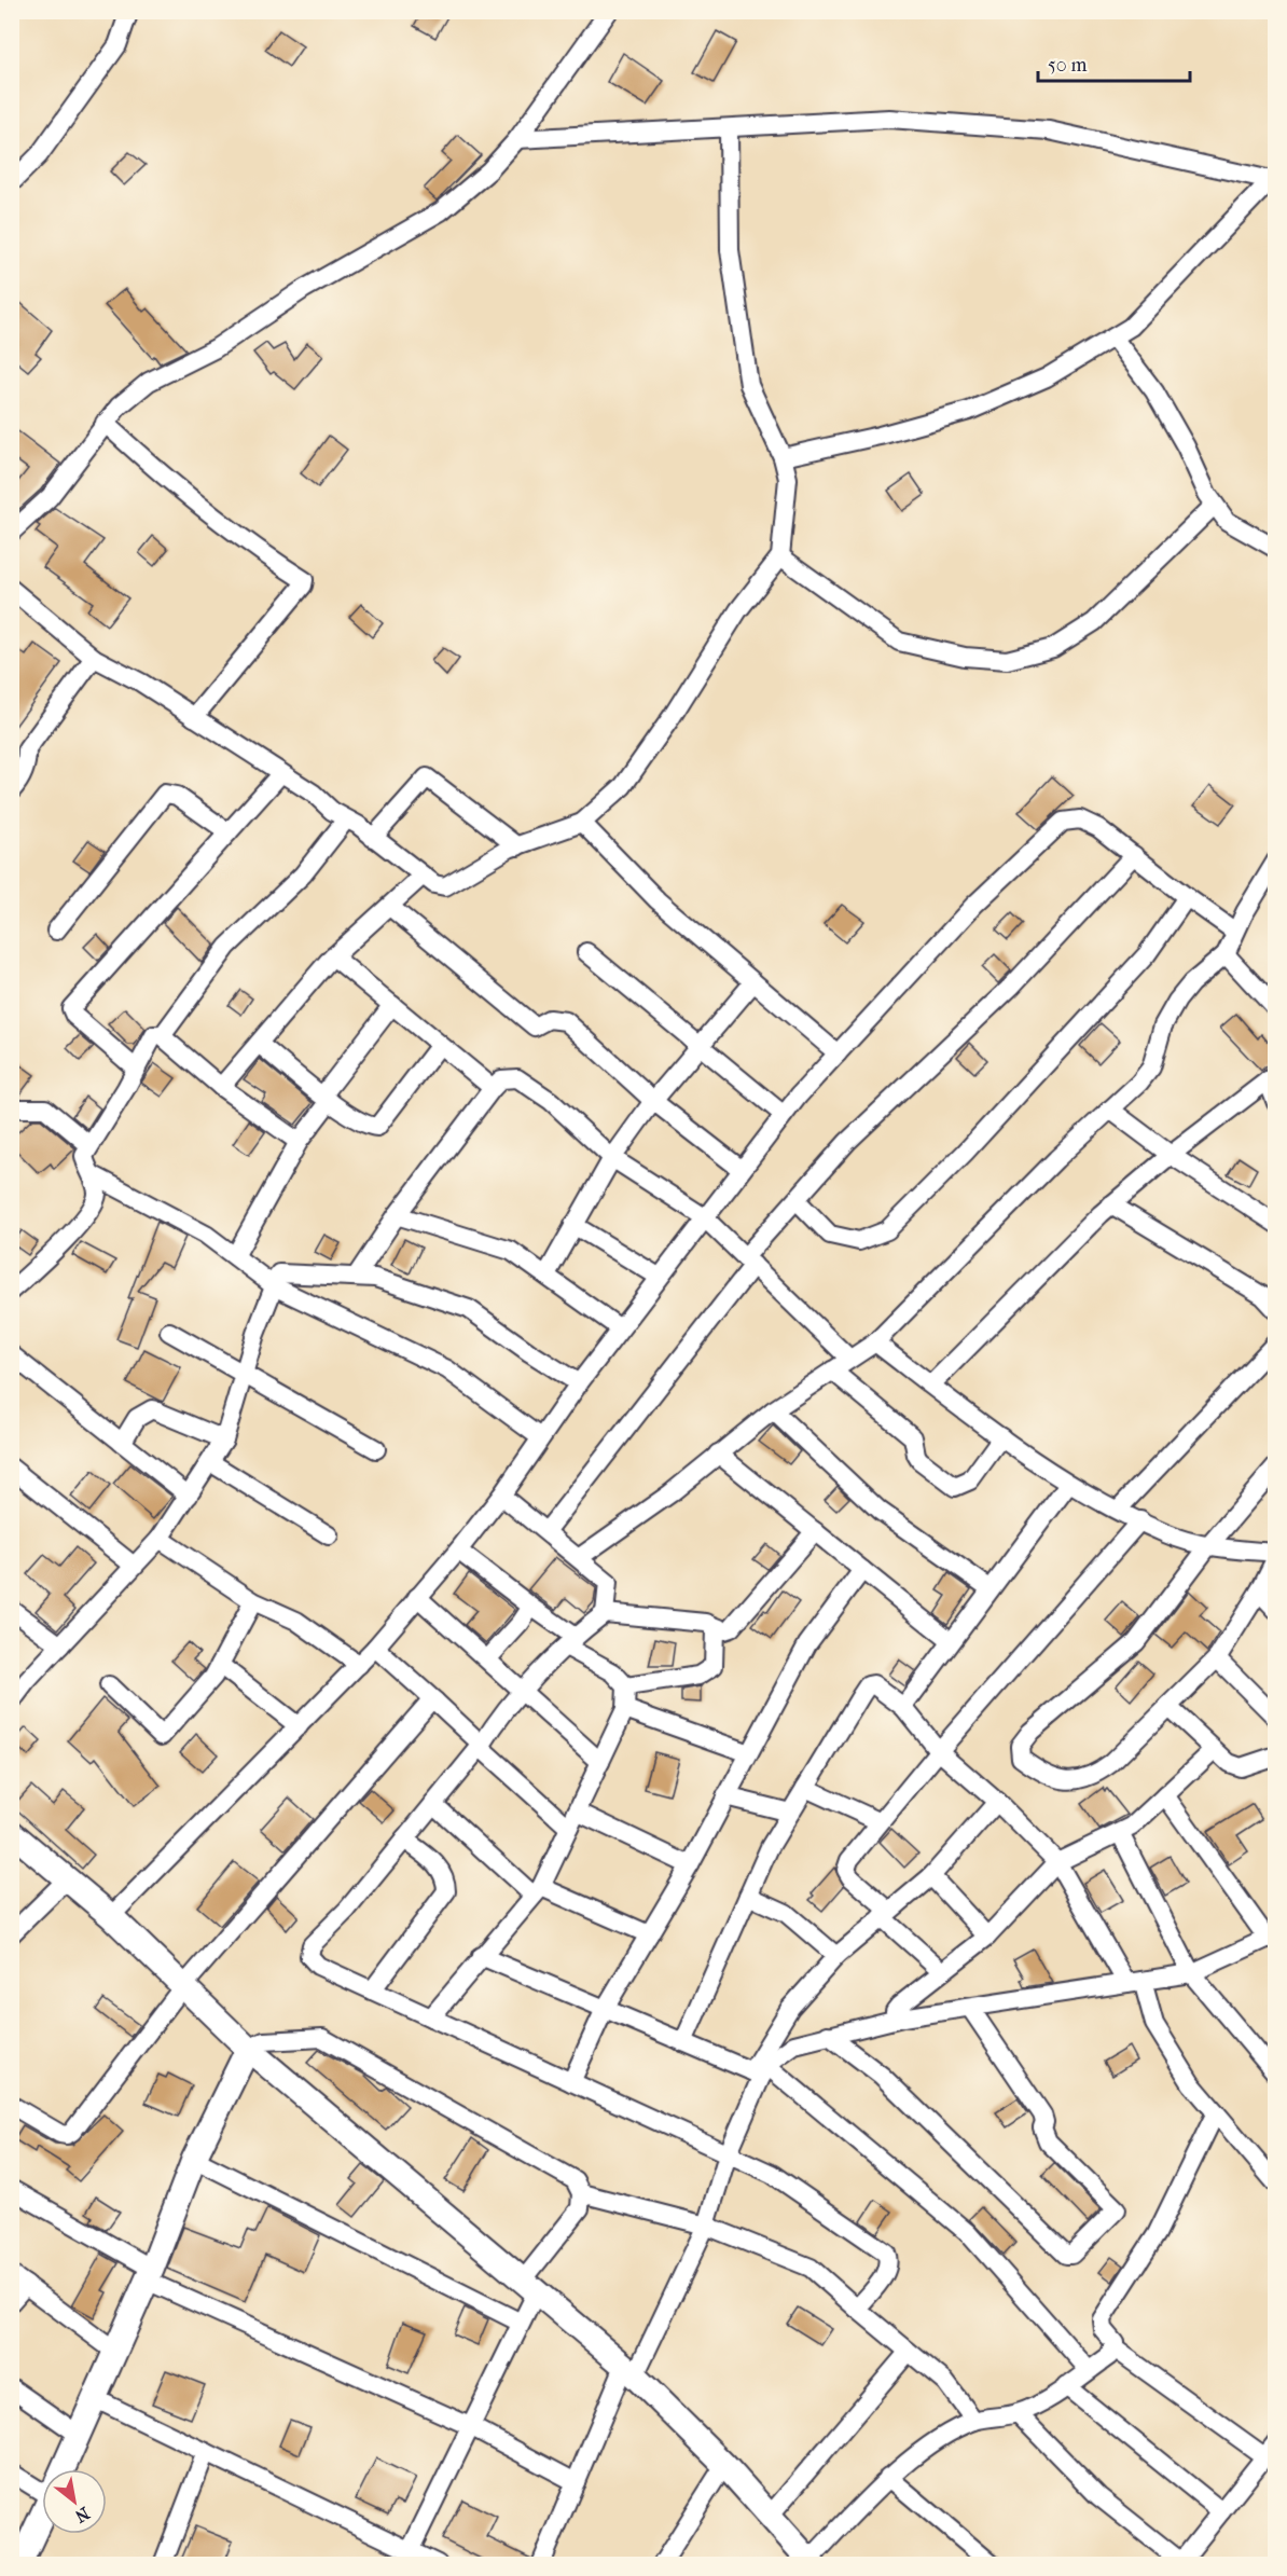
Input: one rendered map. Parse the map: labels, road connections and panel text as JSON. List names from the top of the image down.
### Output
{
  "scale_bar": "50 m",
  "north": "bottom right"
}
